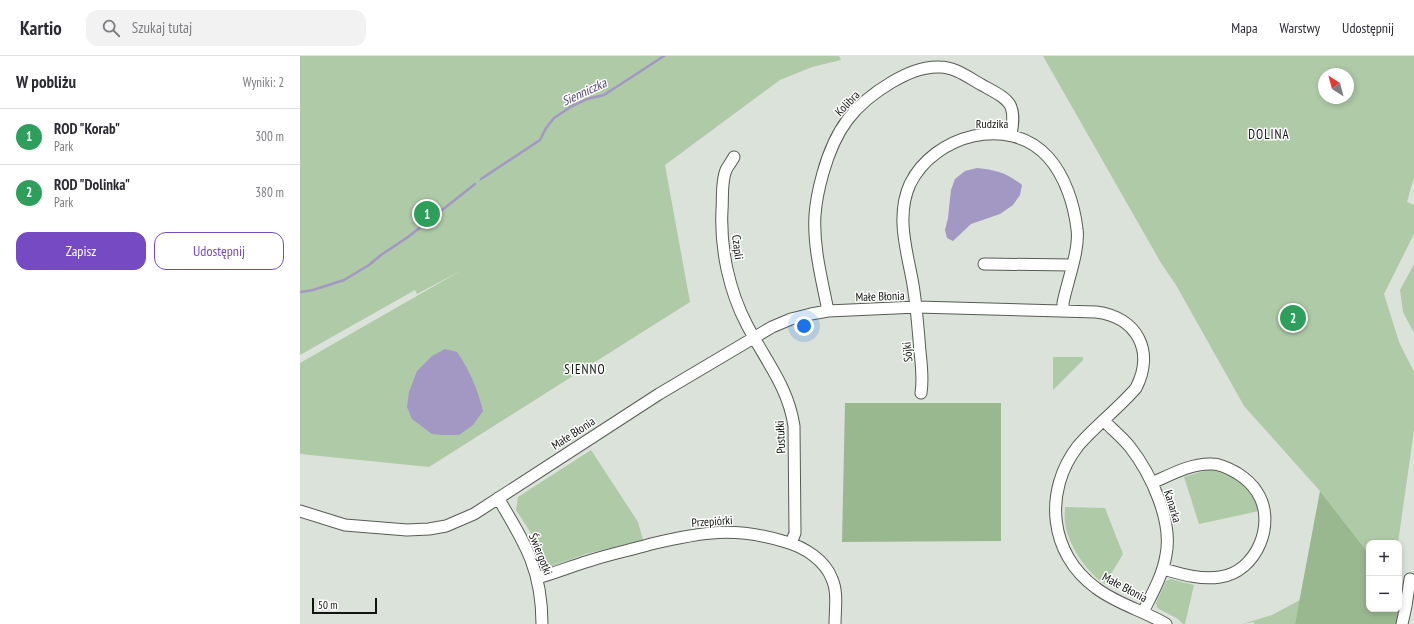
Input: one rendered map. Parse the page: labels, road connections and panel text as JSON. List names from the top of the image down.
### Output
{
  "streets": {
    "street": [
      "Kolibra",
      "Rudzika",
      "Czapli",
      "Małe Błonia",
      "Sójki",
      "Pustułki",
      "Kanarka",
      "Przepiórki",
      "Świergotki"
    ]
  },
  "crossings": [
    ["Kolibra", "Rudzika"],
    ["Kolibra", "Małe Błonia"],
    ["Rudzika", "Małe Błonia"],
    ["Rudzika", "Sójki"],
    ["Czapli", "Małe Błonia"],
    ["Czapli", "Pustułki"],
    ["Małe Błonia", "Sójki"],
    ["Małe Błonia", "Pustułki"],
    ["Małe Błonia", "Kanarka"],
    ["Małe Błonia", "Świergotki"],
    ["Pustułki", "Przepiórki"],
    ["Przepiórki", "Świergotki"]
  ],
  "districts": ["DOLINA", "SIENNO"],
  "water": ["Sienniczka"],
  "scale_bar": "50 m",
  "north": "top left",
  "page": {
    "header": "Kartio",
    "search": "Szukaj tutaj",
    "nav": ["Mapa", "Warstwy", "Udostępnij"],
    "heading": ["W pobliżu", "Wyniki: 2"],
    "list": [
      {
        "mark": "1",
        "name": "ROD \"Korab\"",
        "note": "Park",
        "value": "300 m"
      },
      {
        "mark": "2",
        "name": "ROD \"Dolinka\"",
        "note": "Park",
        "value": "380 m"
      }
    ],
    "pins": ["1", "2"],
    "buttons": ["Zapisz", "Udostępnij"],
    "map_buttons": ["+", "−"],
    "scale": "50 m"
  }
}
